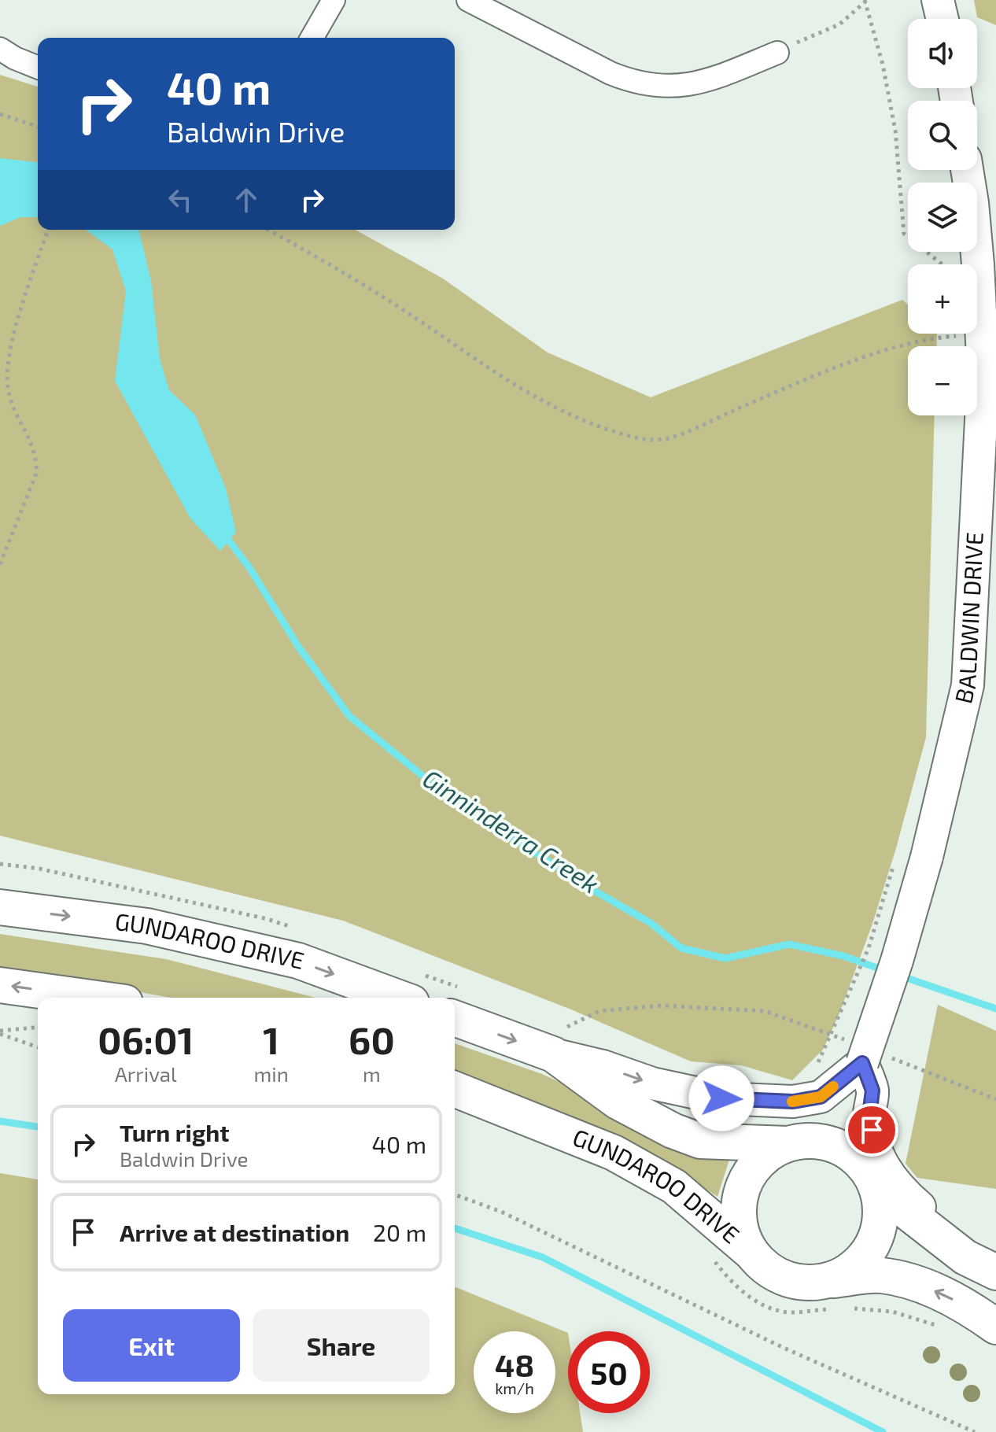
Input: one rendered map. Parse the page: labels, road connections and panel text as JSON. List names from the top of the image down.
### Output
{
  "streets": {
    "main road": ["BALDWIN DRIVE", "GUNDAROO DRIVE"]
  },
  "one_way": ["GUNDAROO DRIVE"],
  "water": ["Ginninderra Creek"],
  "page": {
    "map_buttons": ["+", "−"],
    "turn": ["40 m", "Baldwin Drive"],
    "eta": [
      "06:01",
      "Arrival",
      "1",
      "min",
      "60",
      "m"
    ],
    "list": [
      {
        "name": "Turn right",
        "note": "Baldwin Drive",
        "value": "40 m"
      },
      {
        "name": "Arrive at destination",
        "value": "20 m"
      }
    ],
    "buttons": ["Exit", "Share"],
    "speed": "48 km/h",
    "limit": "50"
  }
}
